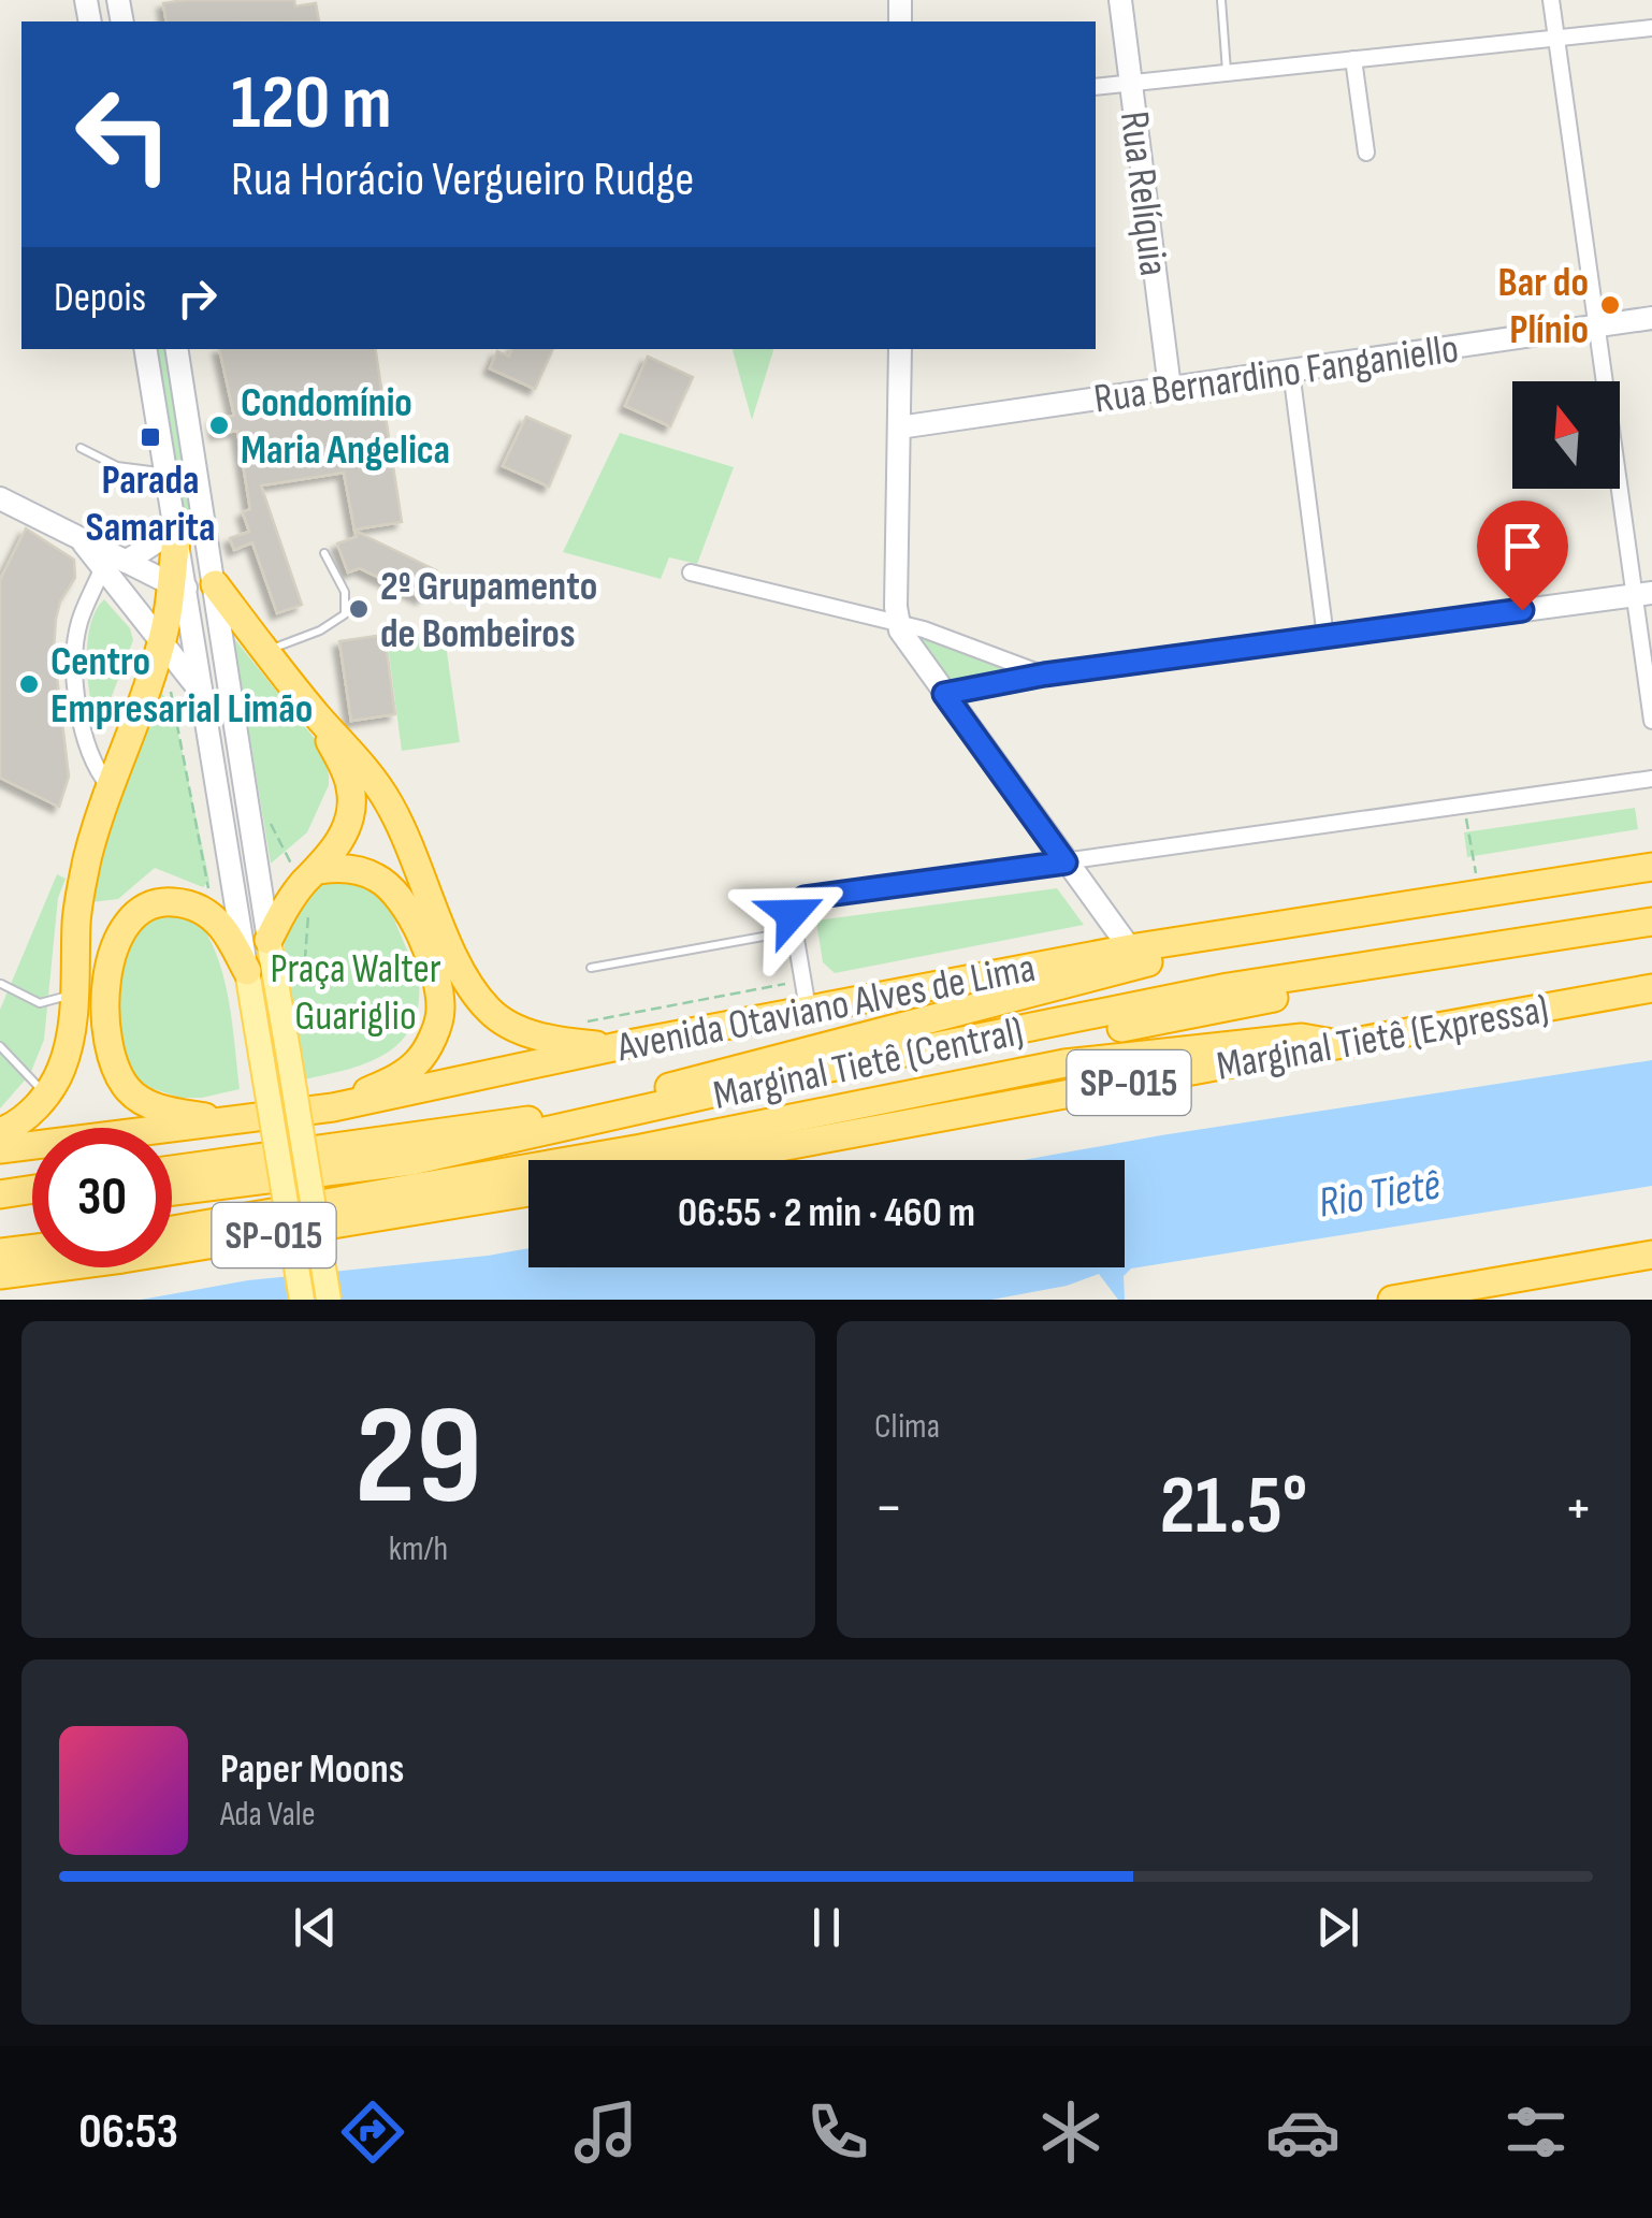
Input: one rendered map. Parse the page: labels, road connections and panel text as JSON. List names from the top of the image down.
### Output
{
  "streets": {
    "highway": [
      "Avenida Otaviano Alves de Lima",
      "Marginal Tietê (Expressa)",
      "Marginal Tietê (Central)",
      "SP-015"
    ],
    "street": ["Rua Relíquia", "Rua Bernardino Fanganiello"]
  },
  "crossings": [
    ["Rua Relíquia", "Rua Bernardino Fanganiello"],
    ["Marginal Tietê (Expressa)", "SP-015"]
  ],
  "water": ["Rio Tietê"],
  "parks": ["Praça Walter Guariglio"],
  "places": {
    "other": [
      "Bar do Plínio",
      "Condomínio Maria Angelica",
      "2º Grupamento de Bombeiros",
      "Centro Empresarial Limão"
    ],
    "transit": ["Parada Samarita"]
  },
  "north": "top",
  "page": {
    "turn": ["120 m", "Rua Horácio Vergueiro Rudge"],
    "then": "Depois",
    "limit": "30",
    "trip": "06:55 · 2 min · 460 m",
    "tile": [
      ["29", "km/h"],
      "Clima"
    ],
    "heat": ["−", "21.5°", "+"],
    "song": ["Paper Moons", "Ada Vale"],
    "tabs": "06:53"
  }
}
